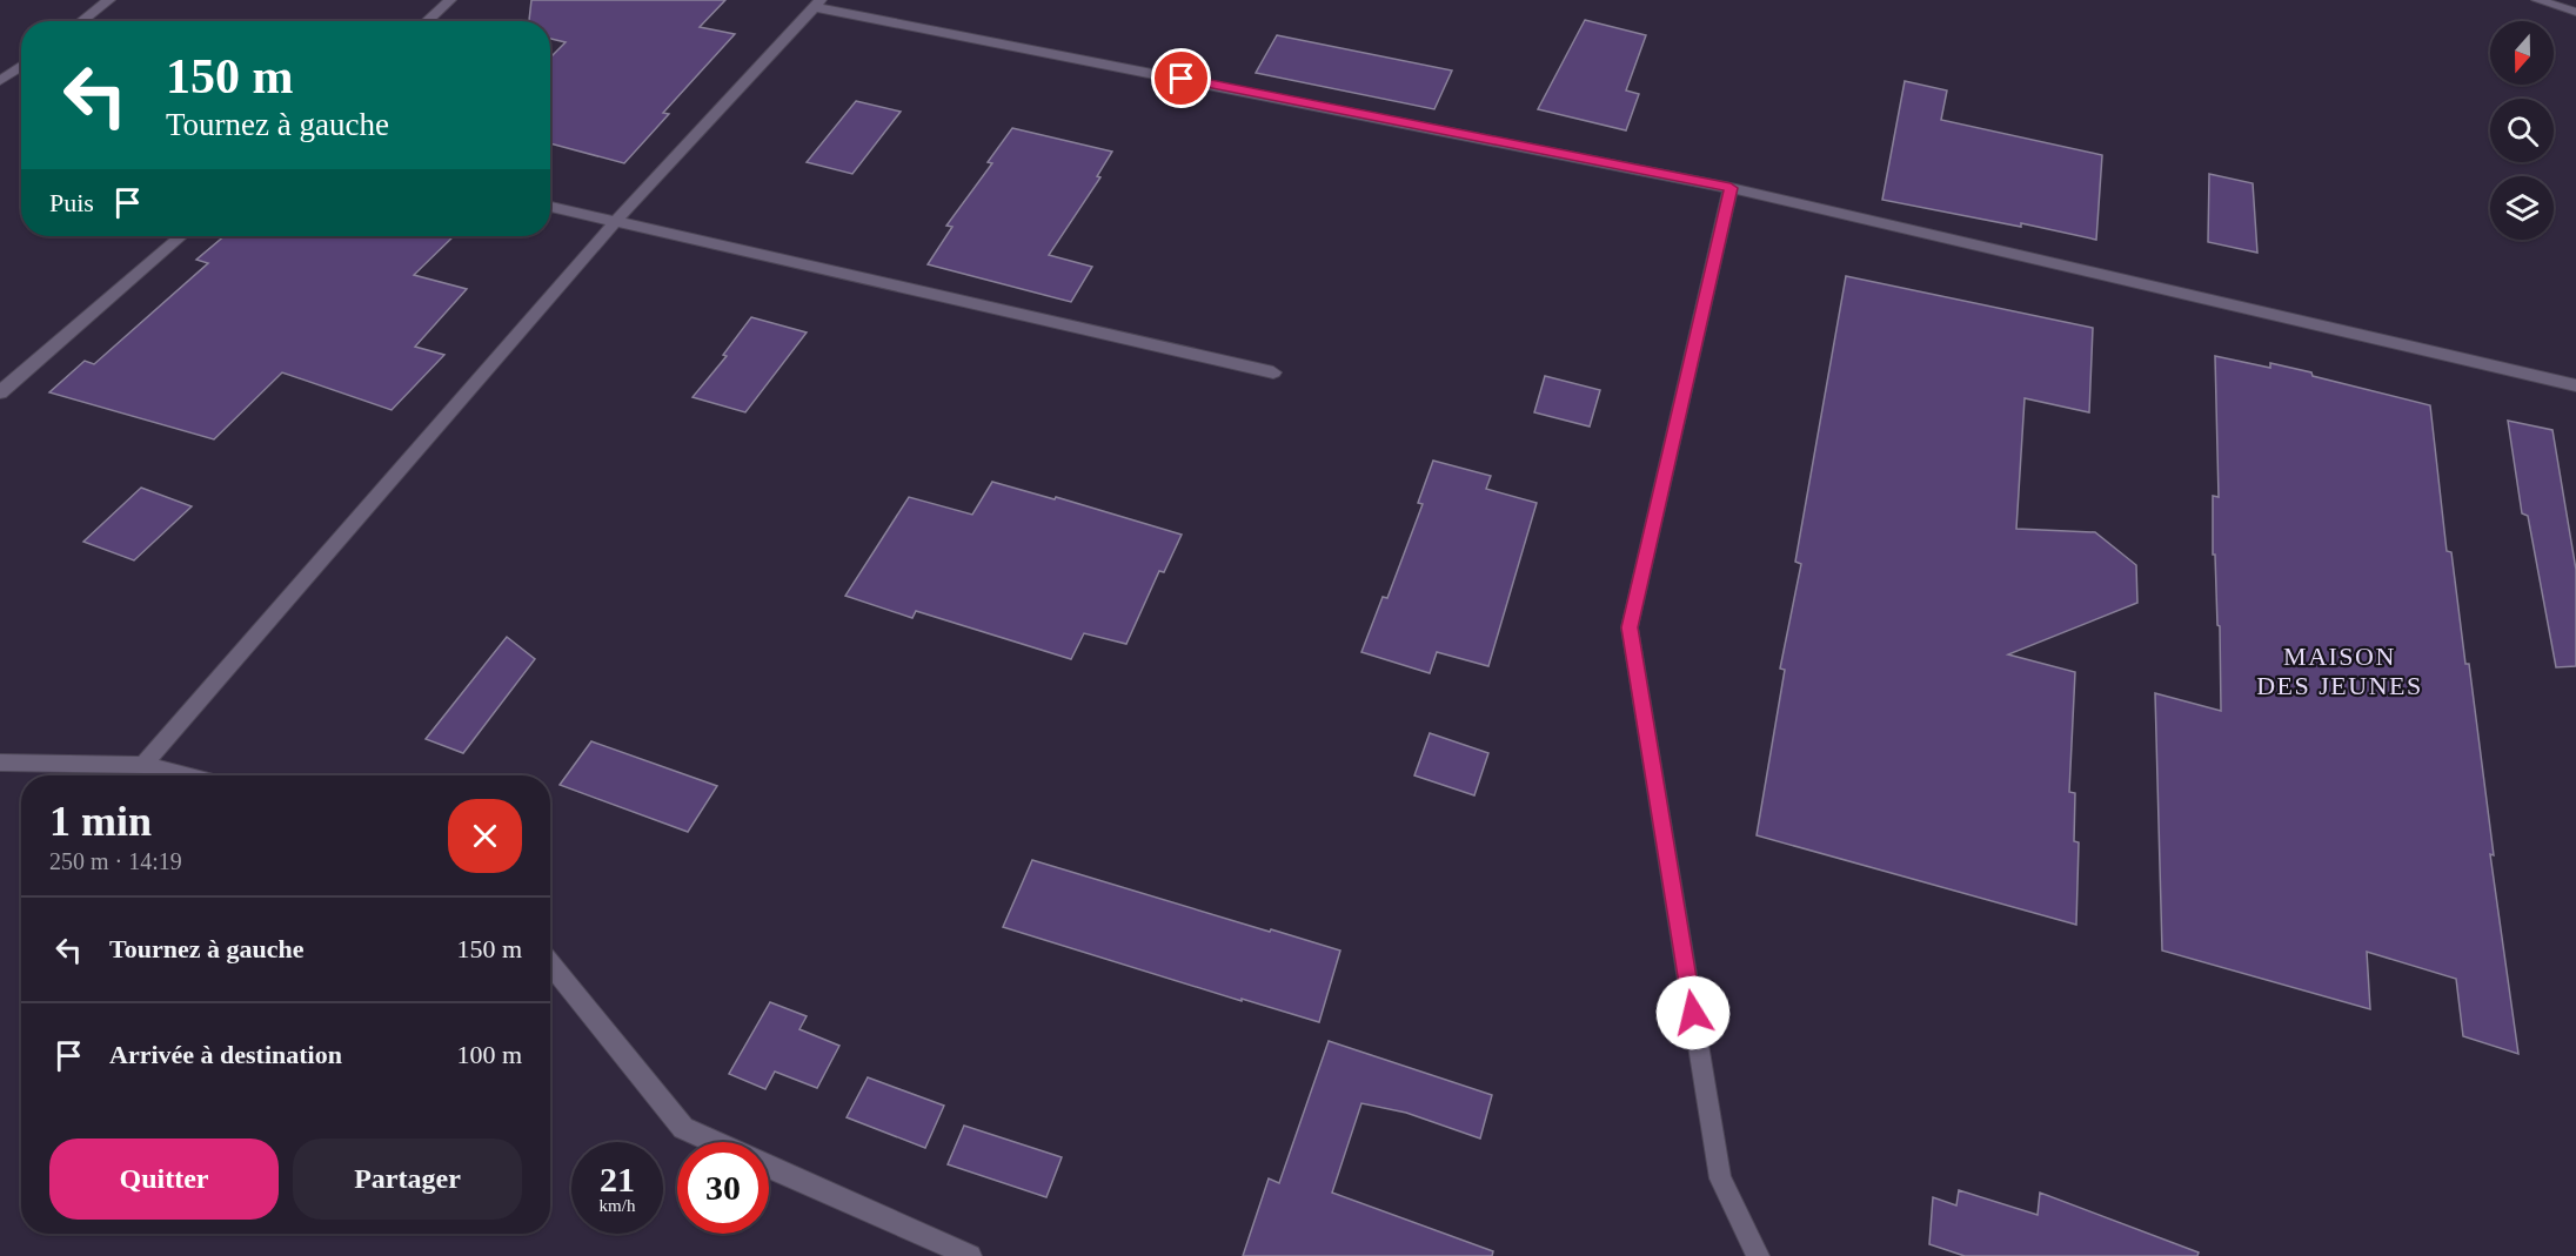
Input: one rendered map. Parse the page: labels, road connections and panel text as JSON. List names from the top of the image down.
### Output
{
  "districts": ["MAISON DES JEUNES"],
  "north": "bottom",
  "page": {
    "turn": ["150 m", "Tournez à gauche"],
    "then": "Puis",
    "heading": ["1 min", "250 m · 14:19"],
    "list": [
      {
        "name": "Tournez à gauche",
        "value": "150 m"
      },
      {
        "name": "Arrivée à destination",
        "value": "100 m"
      }
    ],
    "buttons": ["Quitter", "Partager"],
    "speed": "21 km/h",
    "limit": "30"
  }
}
